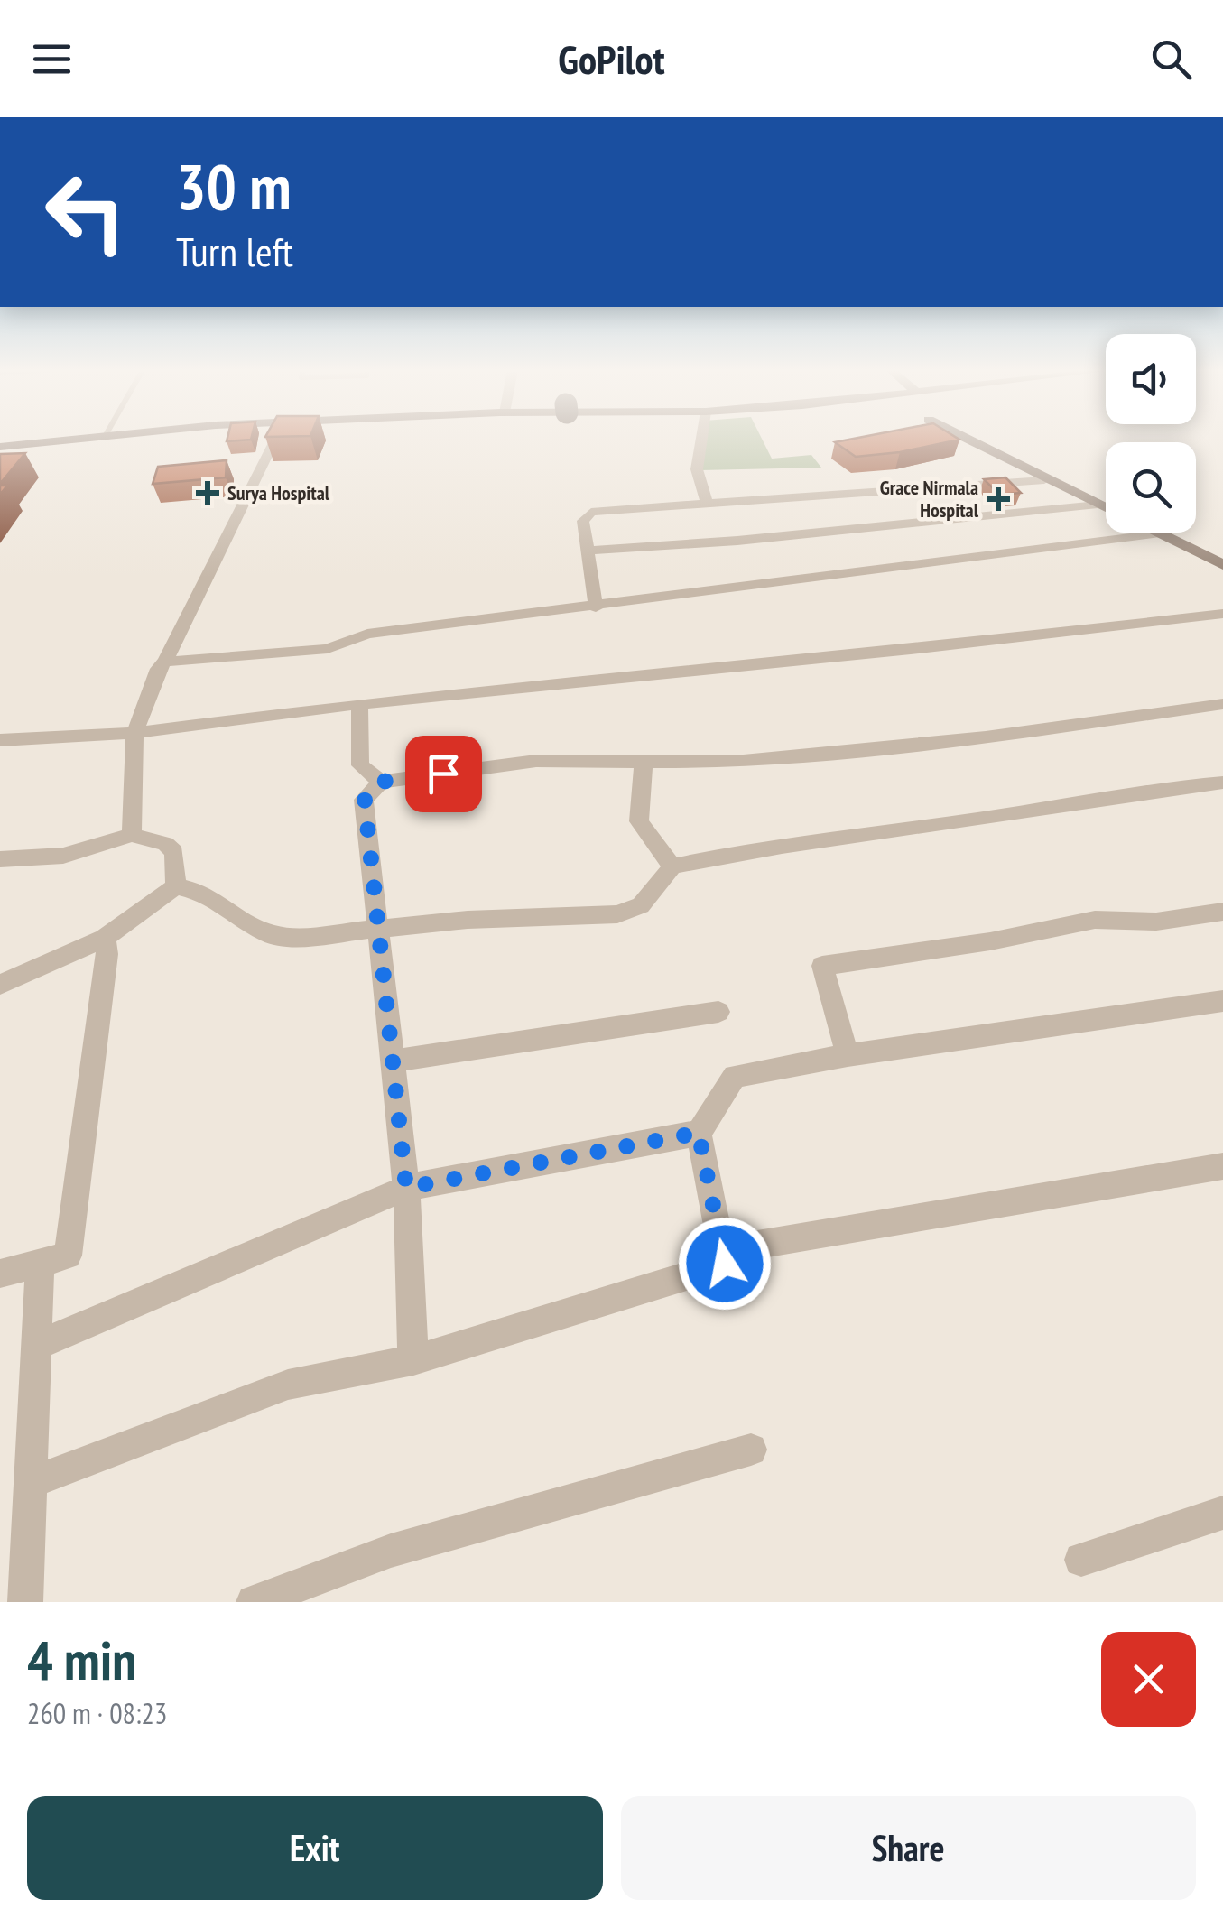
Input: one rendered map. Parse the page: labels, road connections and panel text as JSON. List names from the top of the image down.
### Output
{
  "places": {
    "health": ["Surya Hospital", "Grace Nirmala Hospital"]
  },
  "page": {
    "header": "GoPilot",
    "turn": ["30 m", "Turn left"],
    "heading": ["4 min", "260 m · 08:23"],
    "buttons": ["Exit", "Share"]
  }
}
